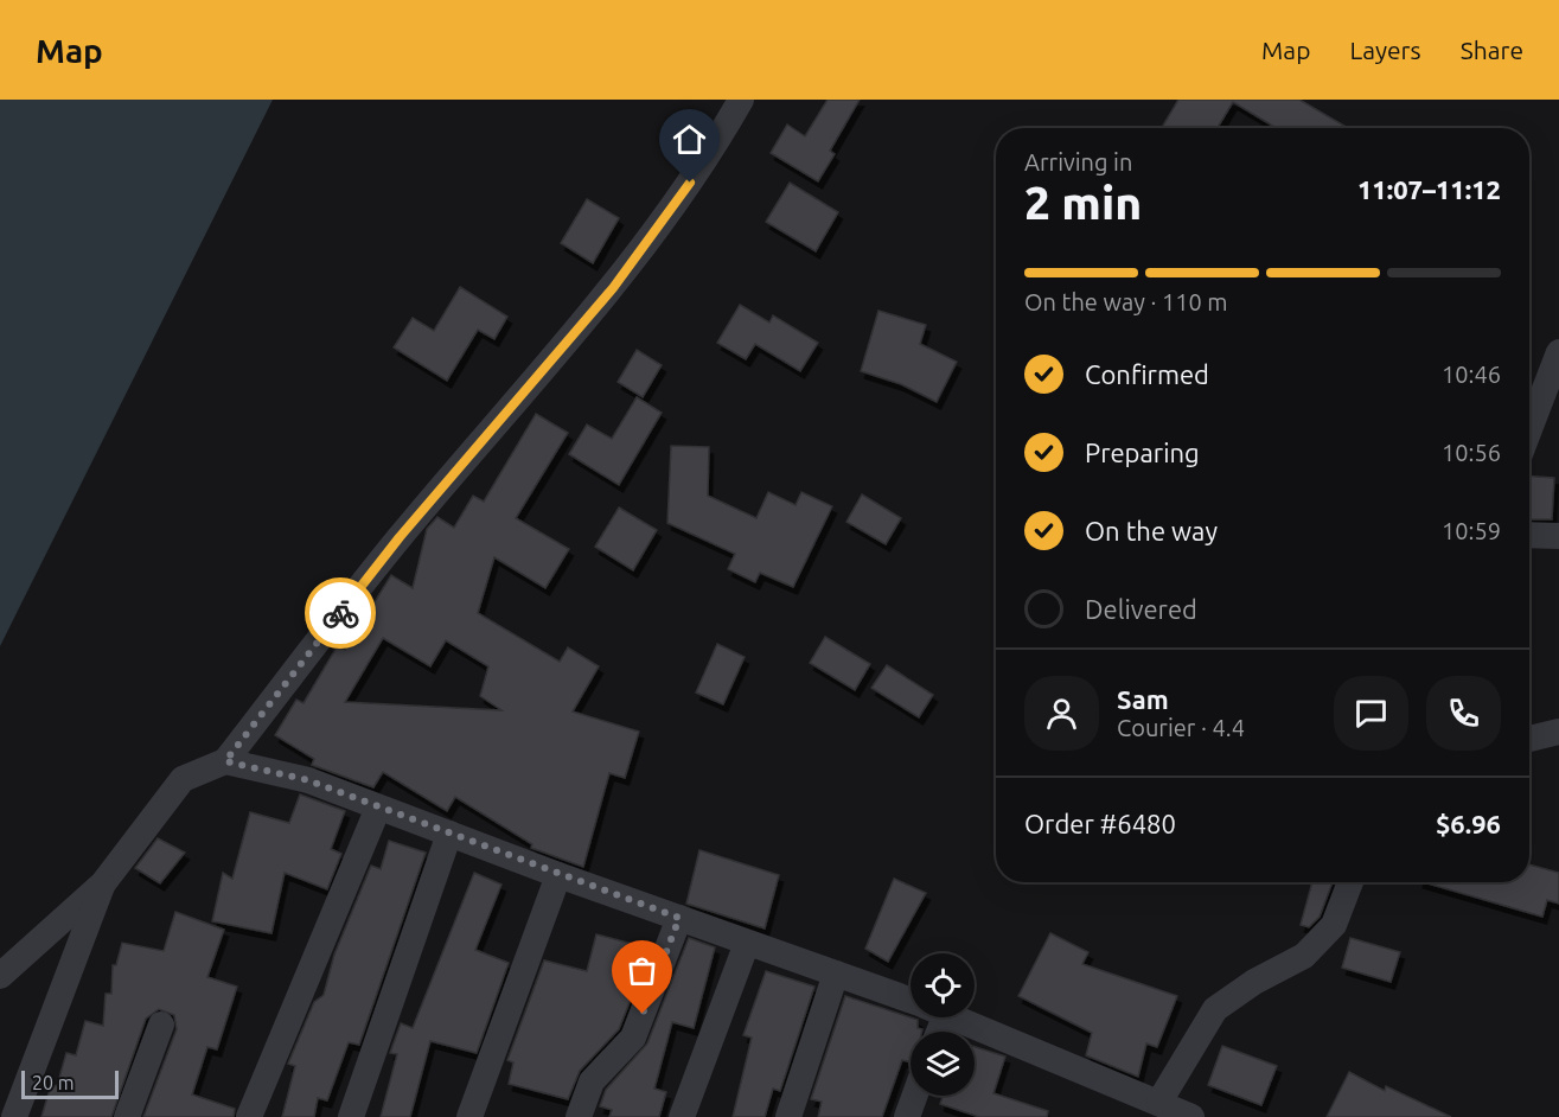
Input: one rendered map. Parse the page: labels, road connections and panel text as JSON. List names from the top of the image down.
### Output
{
  "scale_bar": "20 m",
  "page": {
    "header": "Map",
    "nav": ["Map", "Layers", "Share"],
    "heading": ["2 min", "Arriving in", "11:07–11:12"],
    "panel": [
      "Sam",
      "Courier · 4.4",
      "Order #6480",
      "$6.96"
    ],
    "bar": "On the way · 110 m",
    "list": [
      ["Confirmed", "10:46"],
      ["Preparing", "10:56"],
      ["On the way", "10:59"],
      "Delivered"
    ],
    "scale": "20 m"
  }
}
